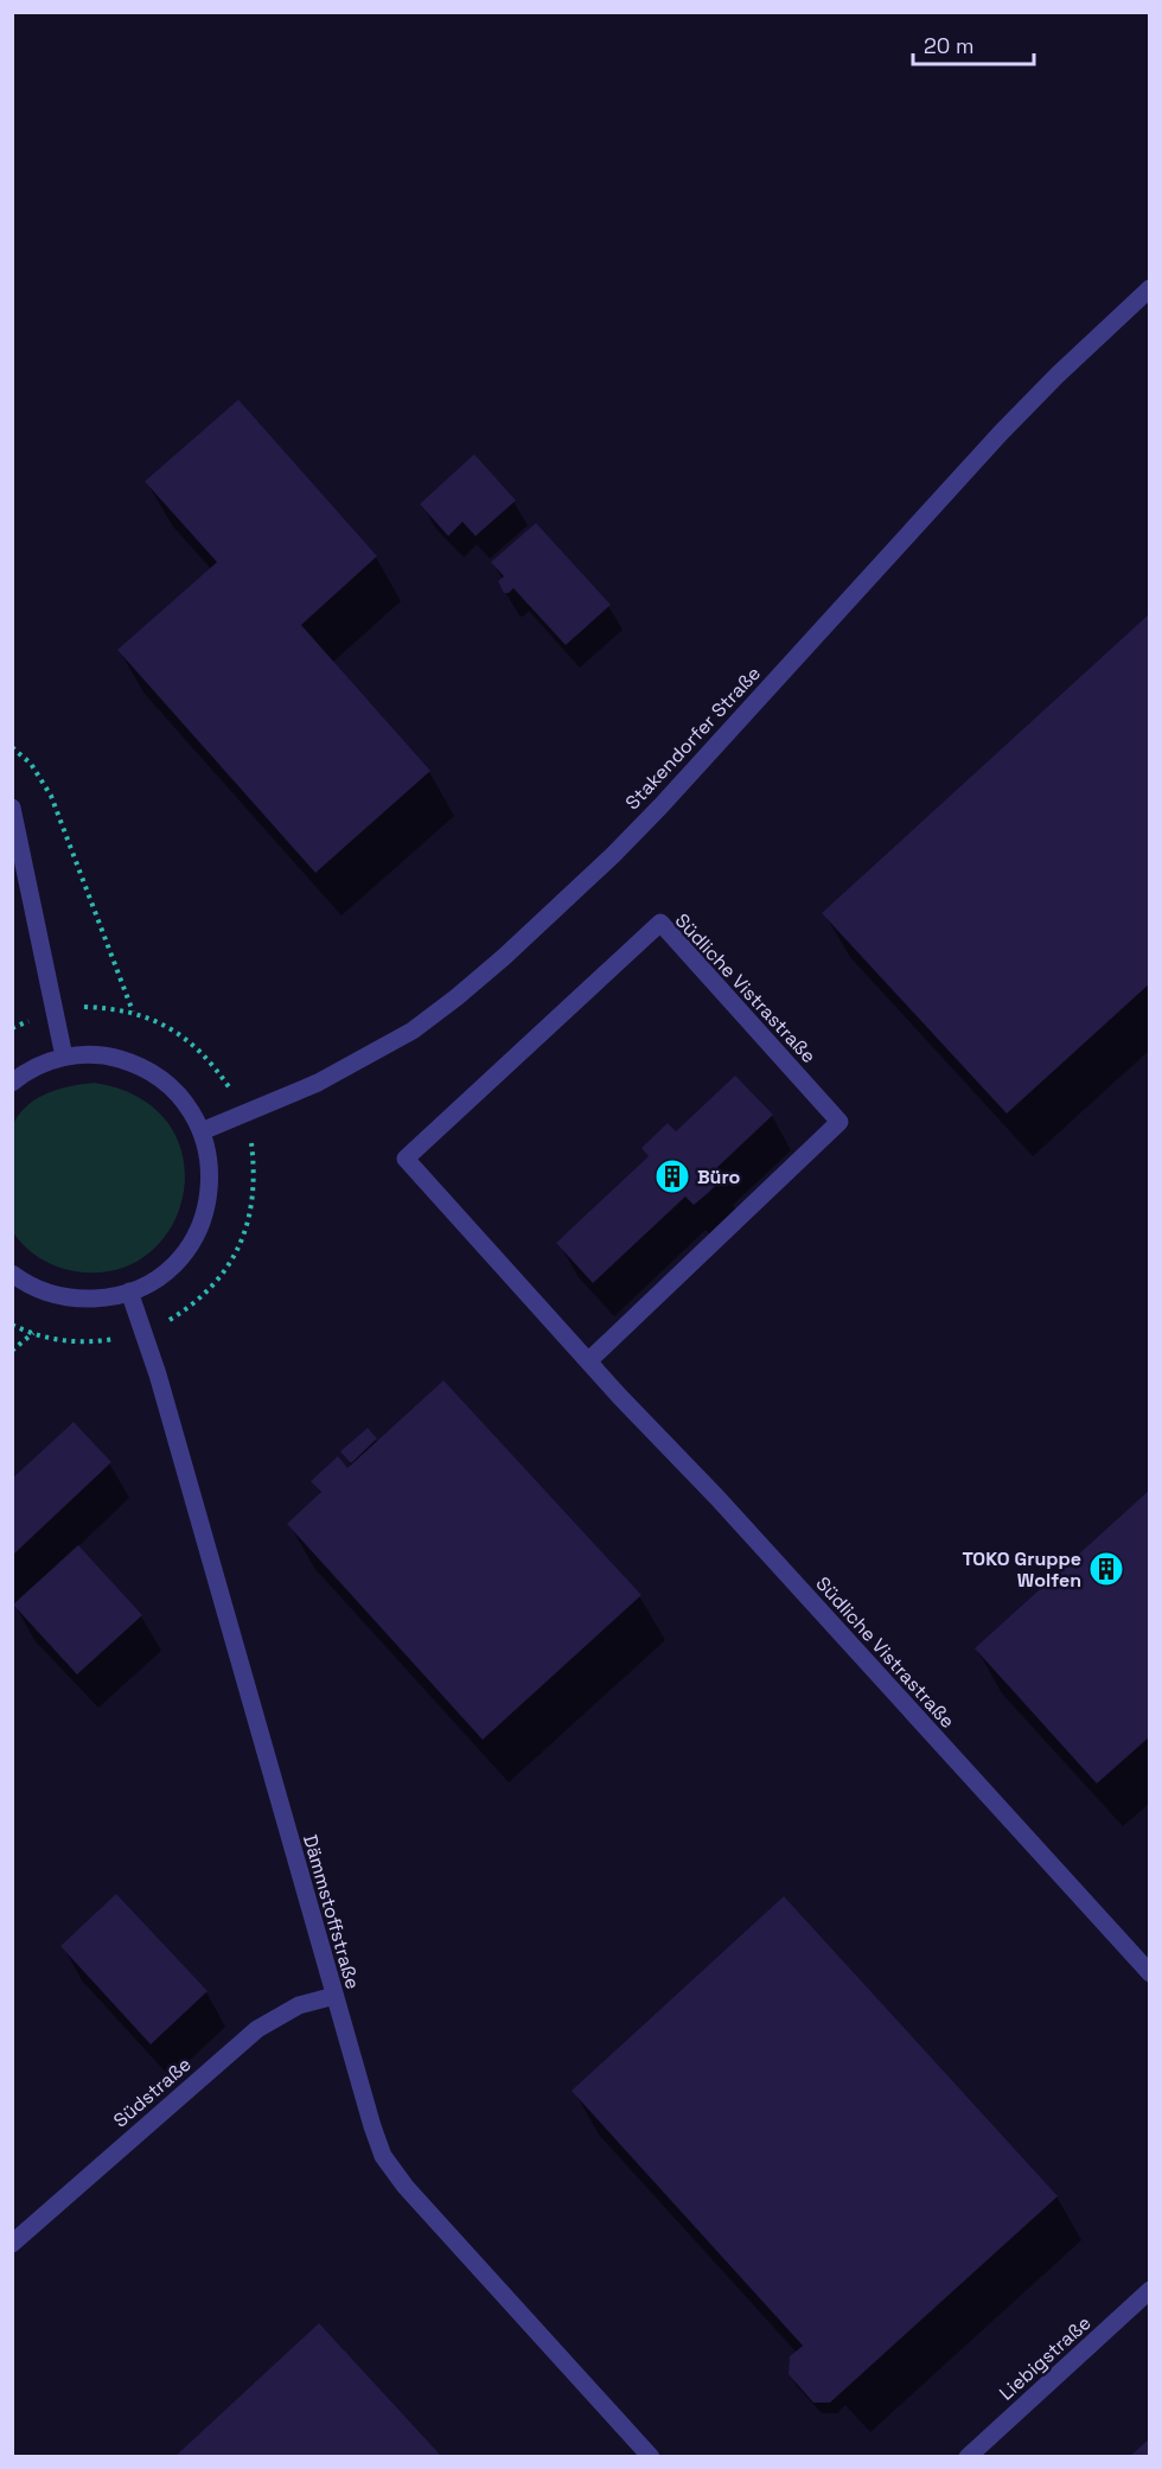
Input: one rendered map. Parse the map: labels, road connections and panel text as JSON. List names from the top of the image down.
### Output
{
  "streets": {
    "street": [
      "Stakendorfer Straße",
      "Südliche Vistrastraße",
      "Dämmstoffstraße",
      "Südstraße",
      "Liebigstraße"
    ]
  },
  "crossings": [
    ["Dämmstoffstraße", "Südstraße"]
  ],
  "places": {
    "building": ["Büro", "TOKO Gruppe Wolfen"]
  },
  "scale_bar": "20 m"
}
